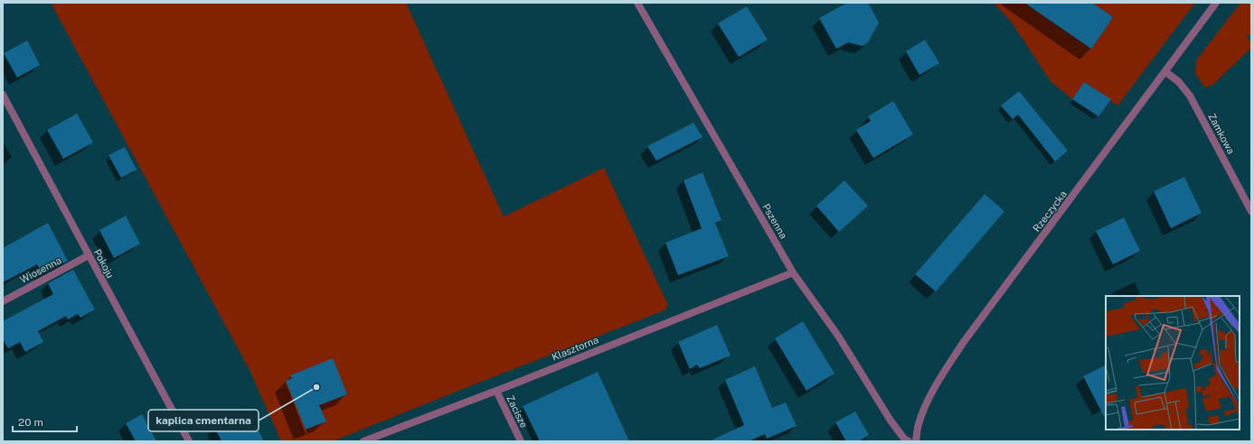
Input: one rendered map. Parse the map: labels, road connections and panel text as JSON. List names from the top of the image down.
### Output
{
  "streets": {
    "street": [
      "Zamkowa",
      "Rzeczycka",
      "Pszenna",
      "Pokoju",
      "Wiosenna",
      "Klasztorna",
      "Zacisze"
    ]
  },
  "crossings": [
    ["Zamkowa", "Rzeczycka"],
    ["Pszenna", "Klasztorna"],
    ["Pokoju", "Wiosenna"],
    ["Klasztorna", "Zacisze"]
  ],
  "places": ["kaplica cmentarna"],
  "scale_bar": "20 m"
}
